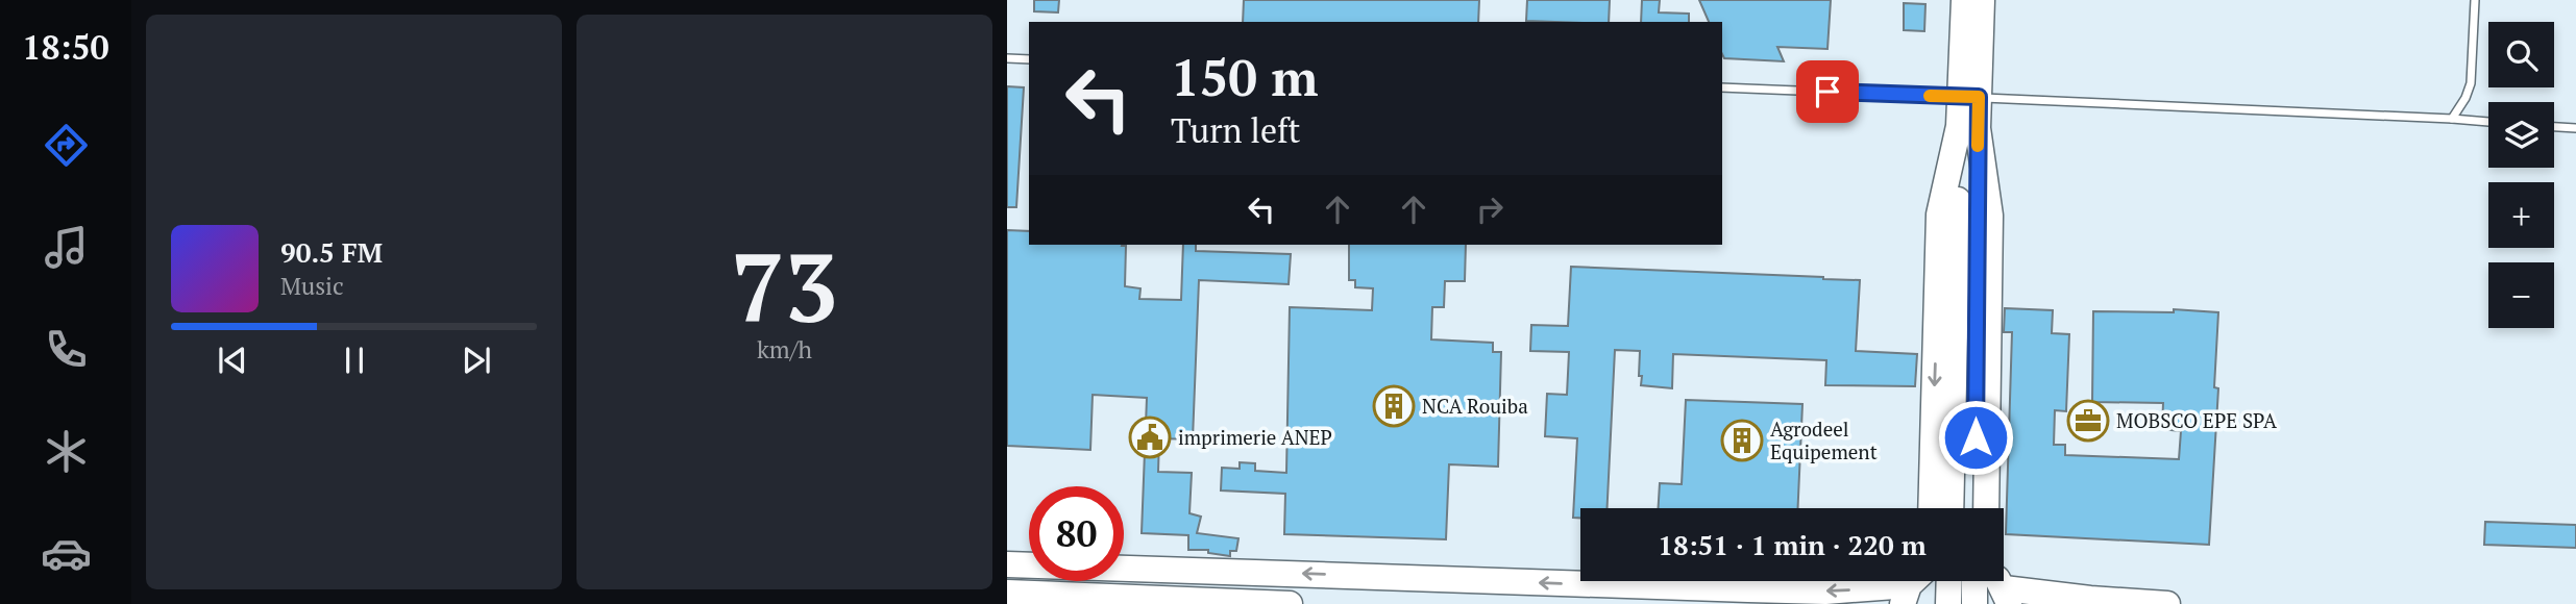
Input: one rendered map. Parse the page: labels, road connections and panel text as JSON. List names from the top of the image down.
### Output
{
  "places": {
    "building": ["NCA Rouiba", "Agrodeel Equipement"],
    "office": ["MOBSCO EPE SPA"],
    "public building": ["imprimerie ANEP"]
  },
  "page": {
    "tabs": "18:50",
    "tile": ["73", "km/h"],
    "map_buttons": ["+", "−"],
    "turn": ["150 m", "Turn left"],
    "song": ["90.5 FM", "Music"],
    "limit": "80",
    "trip": "18:51 · 1 min · 220 m"
  }
}
